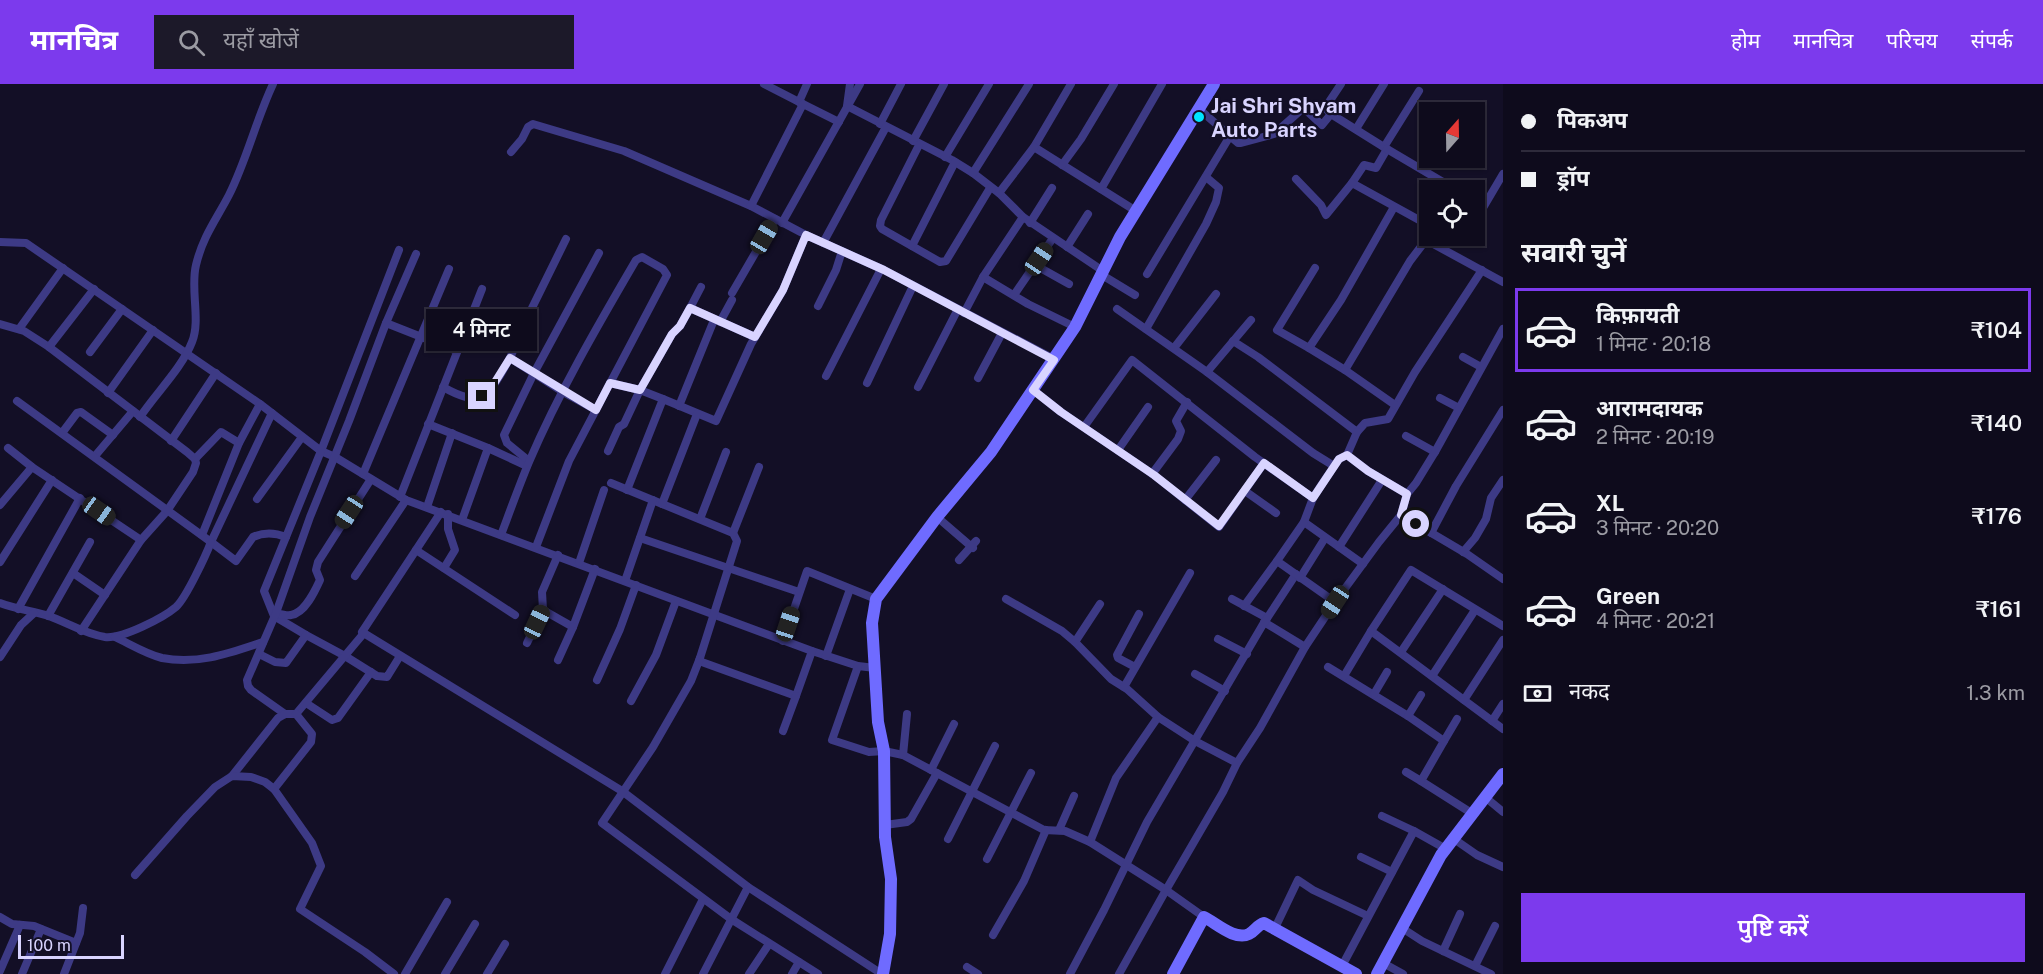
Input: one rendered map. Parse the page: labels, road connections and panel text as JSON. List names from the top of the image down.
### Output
{
  "places": ["Jai Shri Shyam Auto Parts"],
  "scale_bar": "100 m",
  "north": "top",
  "page": {
    "header": "मानचित्र",
    "search": "यहाँ खोजें",
    "nav": [
      "होम",
      "मानचित्र",
      "परिचय",
      "संपर्क"
    ],
    "banner": ["पिकअप", "ड्रॉप"],
    "heading": "सवारी चुनें",
    "list": [
      {
        "name": "किफ़ायती",
        "note": "1 मिनट · 20:18",
        "value": "₹104"
      },
      {
        "name": "आरामदायक",
        "note": "2 मिनट · 20:19",
        "value": "₹140"
      },
      {
        "name": "XL",
        "note": "3 मिनट · 20:20",
        "value": "₹176"
      },
      {
        "name": "Green",
        "note": "4 मिनट · 20:21",
        "value": "₹161"
      }
    ],
    "bubble": "4 मिनट",
    "pay": ["नकद", "1.3 km"],
    "buttons": "पुष्टि करें",
    "scale": "100 m"
  }
}
